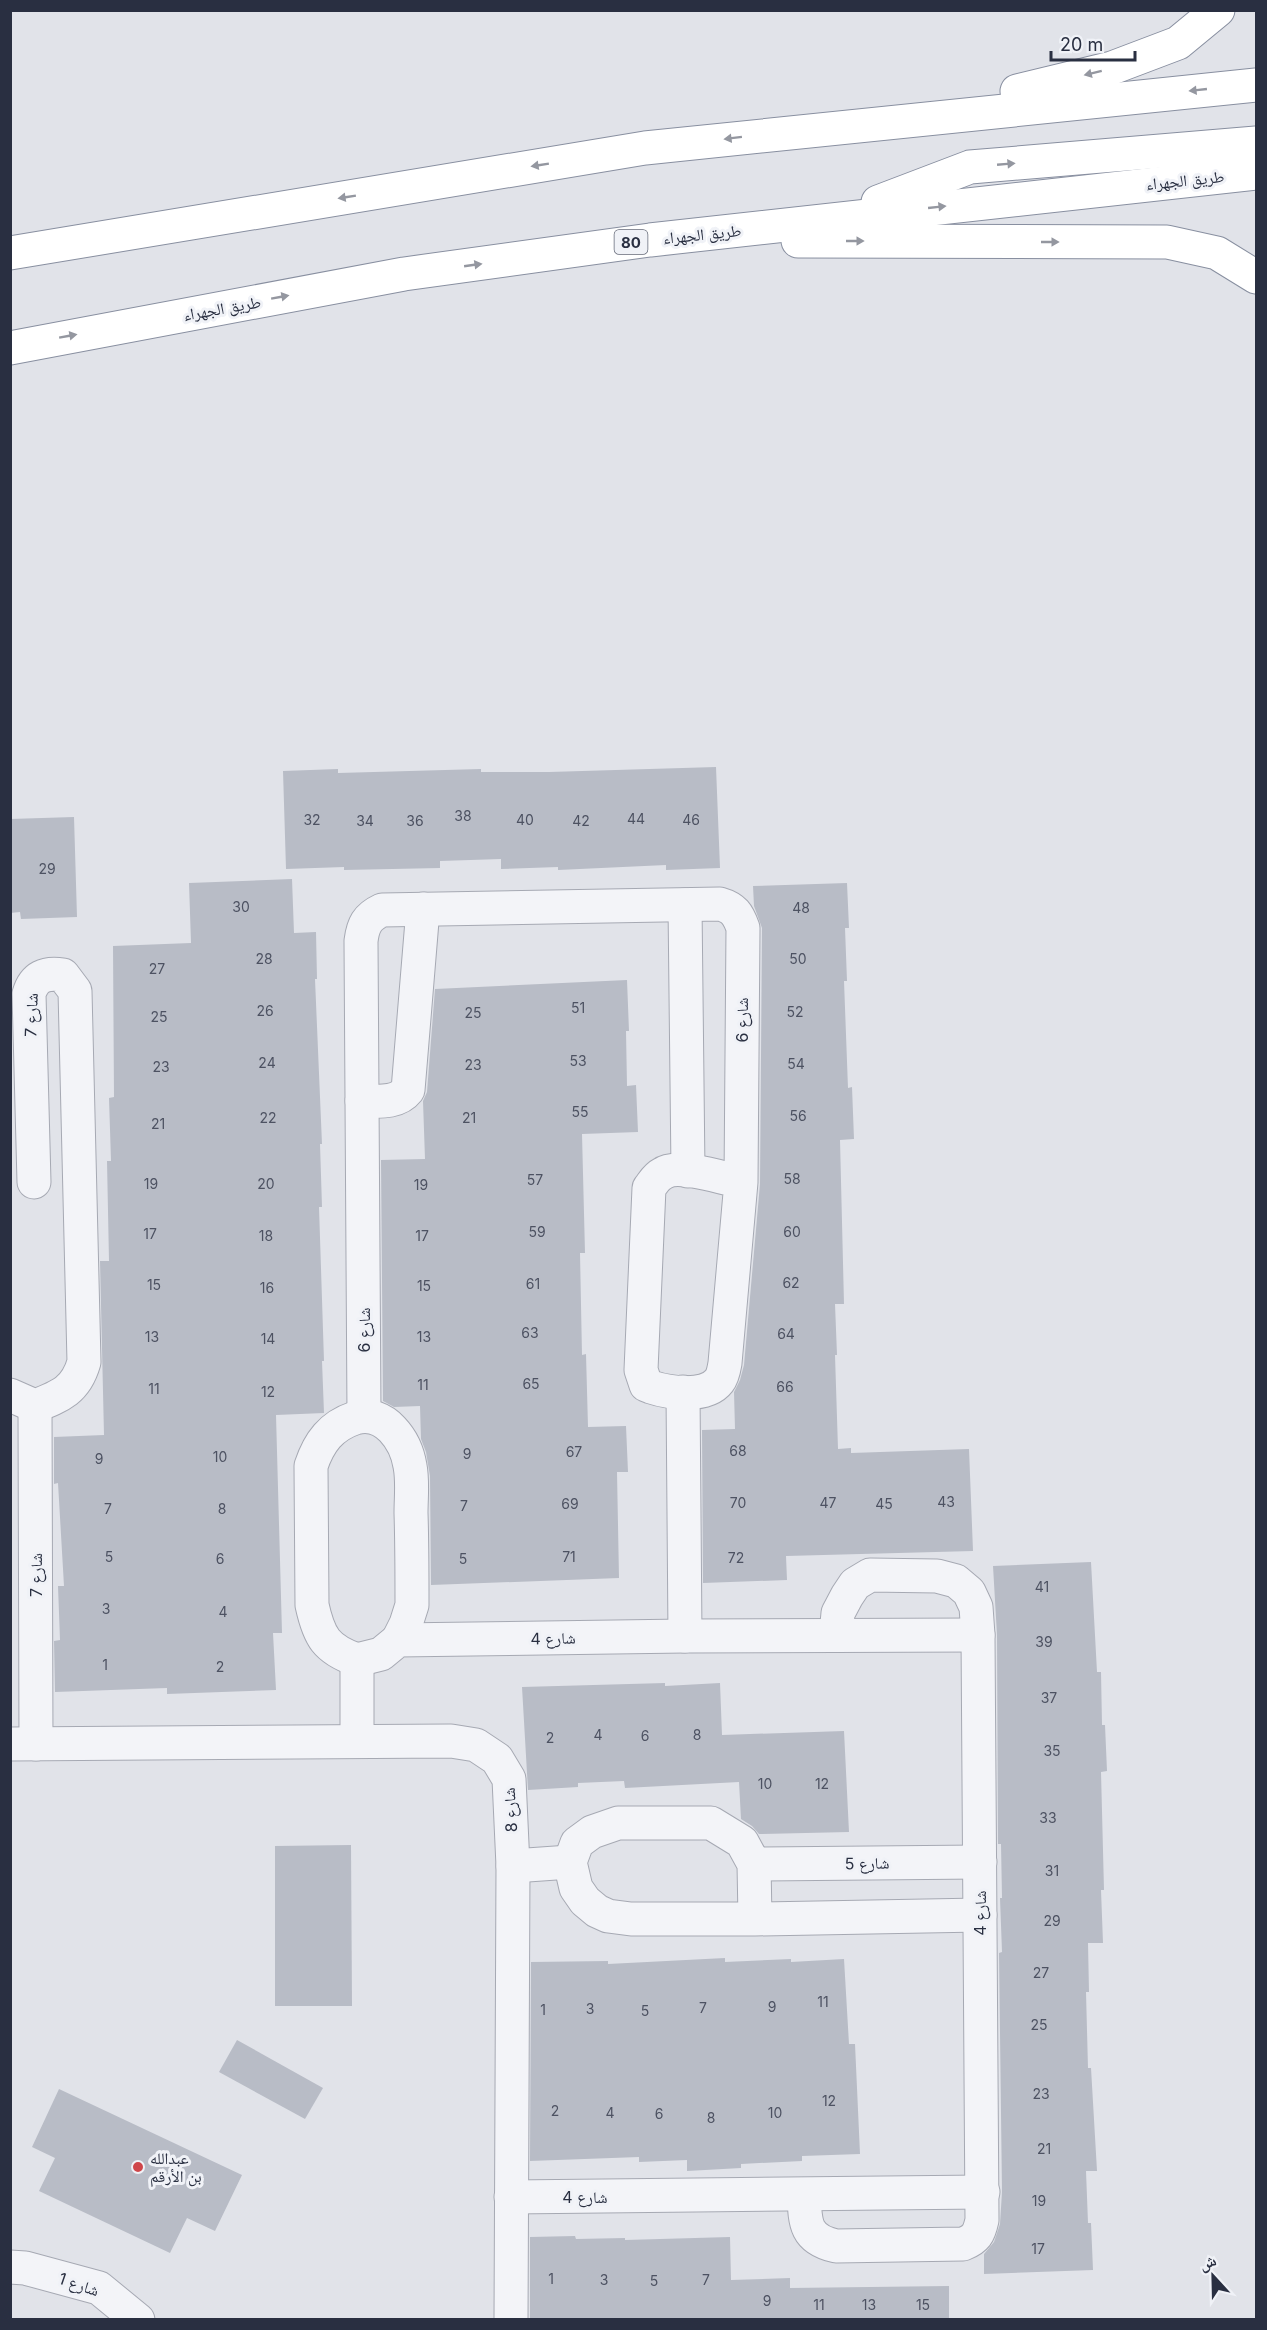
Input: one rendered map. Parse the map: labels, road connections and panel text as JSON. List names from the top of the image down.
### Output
{
  "streets": {
    "highway": ["طريق الجهراء", "80"],
    "street": [
      "شارع 7",
      "شارع 6",
      "شارع 4",
      "شارع 8",
      "شارع 5",
      "شارع 1"
    ]
  },
  "crossings": [
    ["شارع 7", "شارع 8"],
    ["شارع 4", "شارع 8"],
    ["شارع 4", "شارع 5"]
  ],
  "places": ["عبدالله بن الأرقم"],
  "house_numbers": [
    "38",
    "44",
    "32",
    "40",
    "46",
    "34",
    "36",
    "42",
    "29",
    "30",
    "48",
    "28",
    "50",
    "27",
    "51",
    "26",
    "52",
    "25",
    "25",
    "53",
    "24",
    "54",
    "23",
    "23",
    "55",
    "56",
    "22",
    "21",
    "21",
    "58",
    "57",
    "19",
    "20",
    "19",
    "59",
    "60",
    "17",
    "18",
    "17",
    "62",
    "61",
    "15",
    "15",
    "16",
    "63",
    "64",
    "13",
    "13",
    "14",
    "65",
    "11",
    "66",
    "11",
    "12",
    "68",
    "67",
    "9",
    "10",
    "9",
    "43",
    "70",
    "47",
    "69",
    "45",
    "7",
    "7",
    "8",
    "5",
    "71",
    "72",
    "6",
    "5",
    "41",
    "3",
    "4",
    "39",
    "1",
    "2",
    "37",
    "4",
    "8",
    "6",
    "2",
    "35",
    "10",
    "12",
    "33",
    "31",
    "29",
    "27",
    "11",
    "9",
    "7",
    "3",
    "1",
    "5",
    "25",
    "23",
    "12",
    "2",
    "4",
    "10",
    "6",
    "8",
    "21",
    "19",
    "17",
    "1",
    "3",
    "7",
    "5",
    "9",
    "11",
    "13",
    "15"
  ],
  "scale_bar": "20 m",
  "north": "top"
}
